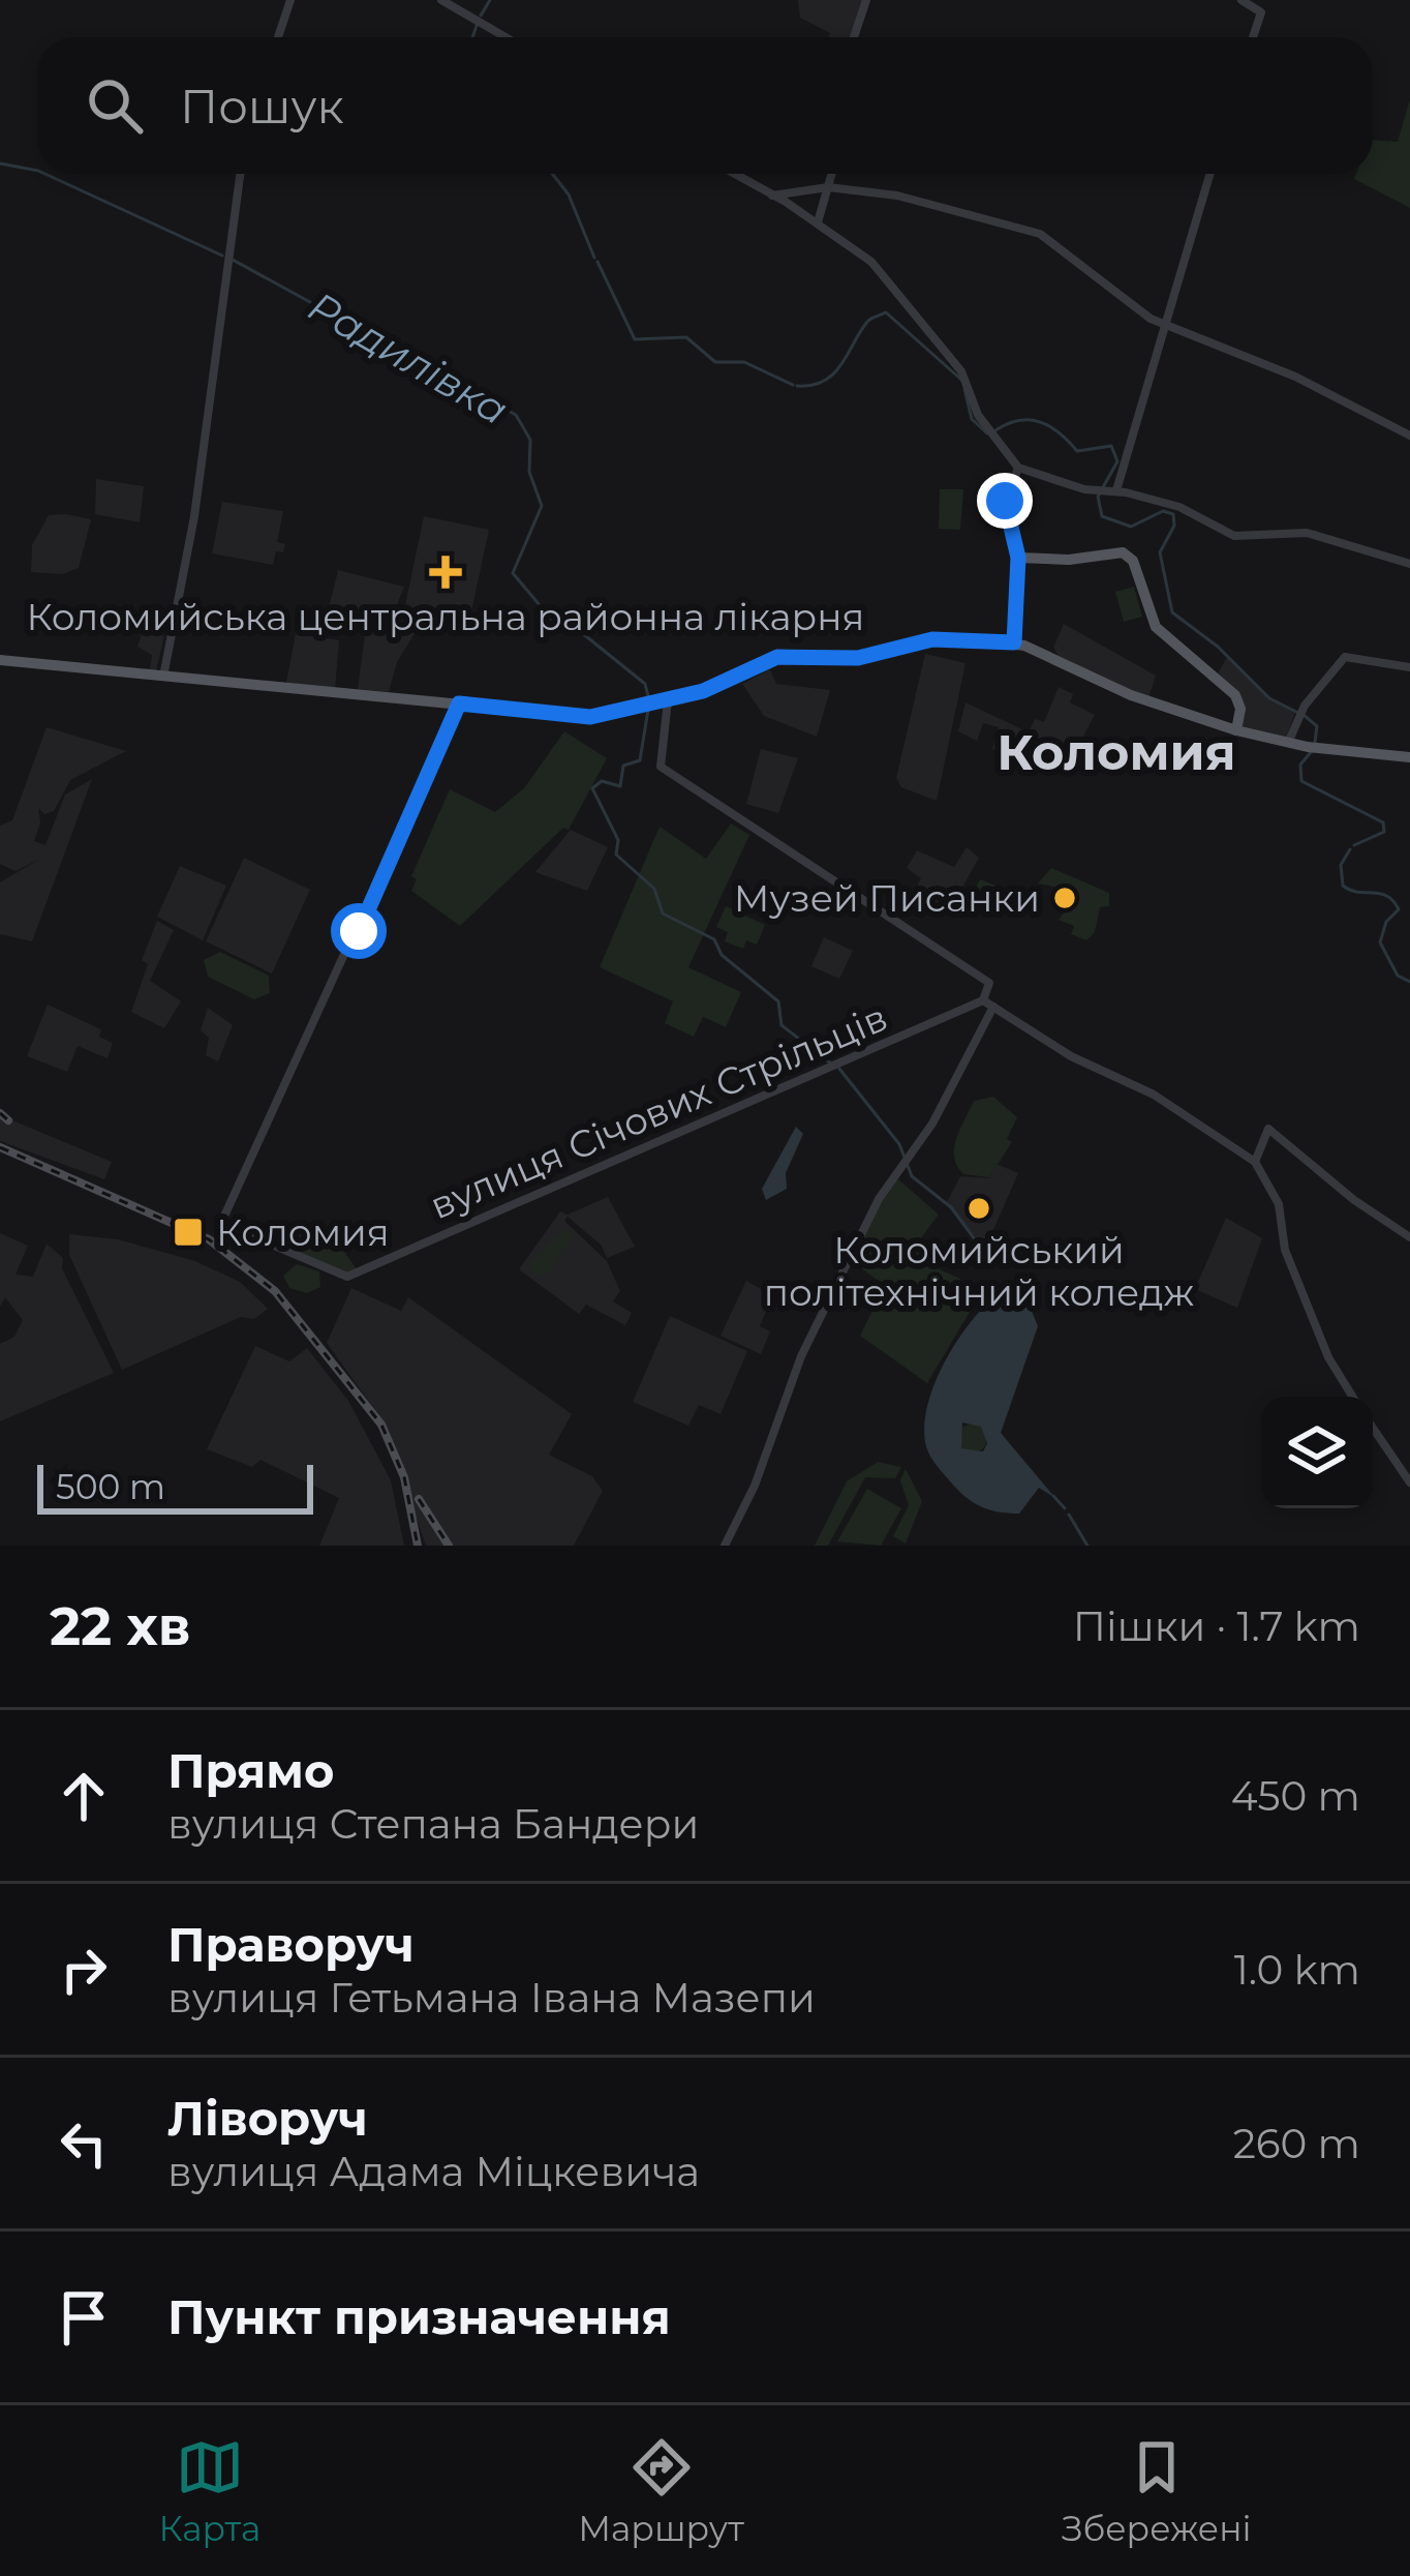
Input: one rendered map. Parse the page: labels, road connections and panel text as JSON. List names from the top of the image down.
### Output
{
  "streets": {
    "street": ["вулиця Січових Стрільців"]
  },
  "districts": ["Коломия"],
  "water": ["Радилівка"],
  "places": {
    "health": ["Коломийська центральна районна лікарня"],
    "other": ["Музей Писанки", "Коломийський політехнічний коледж"],
    "transit": ["Коломия"]
  },
  "scale_bar": "500 m",
  "page": {
    "search": "Пошук",
    "scale": "500 m",
    "heading": ["22 хв", "Пішки · 1.7 km"],
    "list": [
      ["Прямо", "вулиця Степана Бандери", "450 m"],
      ["Праворуч", "вулиця Гетьмана Івана Мазепи", "1.0 km"],
      ["Ліворуч", "вулиця Адама Міцкевича", "260 m"],
      "Пункт призначення"
    ],
    "nav": ["Карта", "Маршрут", "Збережені"]
  }
}
